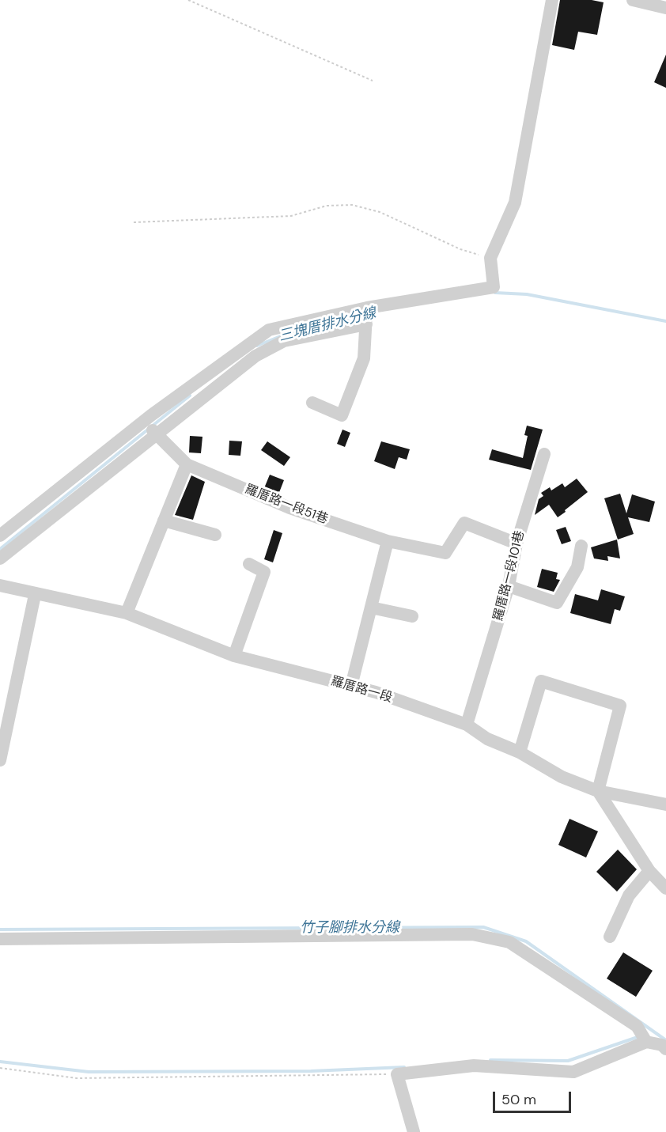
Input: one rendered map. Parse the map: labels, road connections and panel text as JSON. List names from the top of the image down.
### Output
{
  "streets": {
    "street": ["羅厝路一段51巷", "羅厝路一段101巷", "羅厝路一段"]
  },
  "crossings": [
    ["羅厝路一段51巷", "羅厝路一段101巷"],
    ["羅厝路一段101巷", "羅厝路一段"]
  ],
  "water": ["三塊厝排水分線", "竹子腳排水分線"],
  "scale_bar": "50 m"
}
